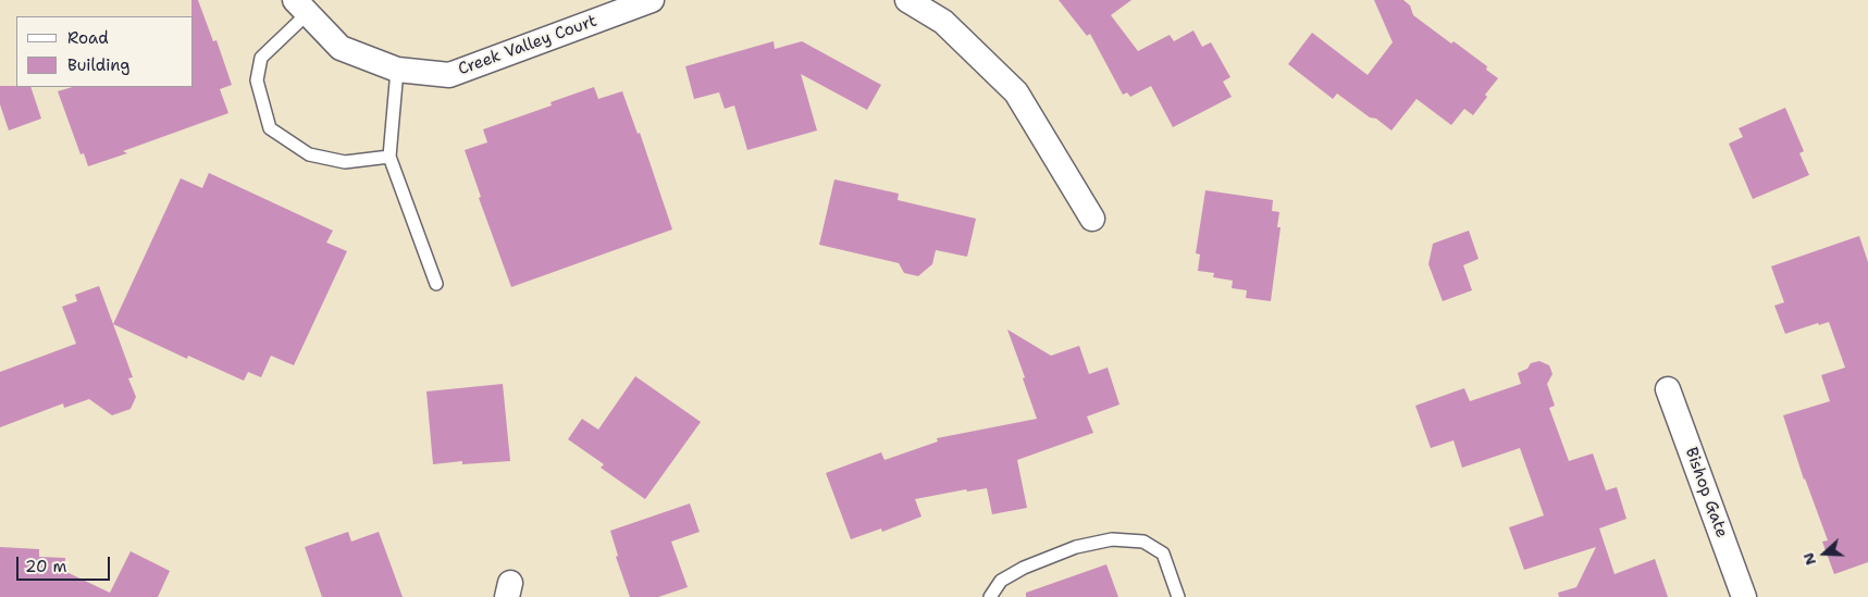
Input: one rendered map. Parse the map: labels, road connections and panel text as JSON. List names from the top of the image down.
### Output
{
  "streets": {
    "street": ["Creek Valley Court", "Bishop Gate"]
  },
  "legend": ["Road", "Building"],
  "scale_bar": "20 m",
  "north": "left"
}
